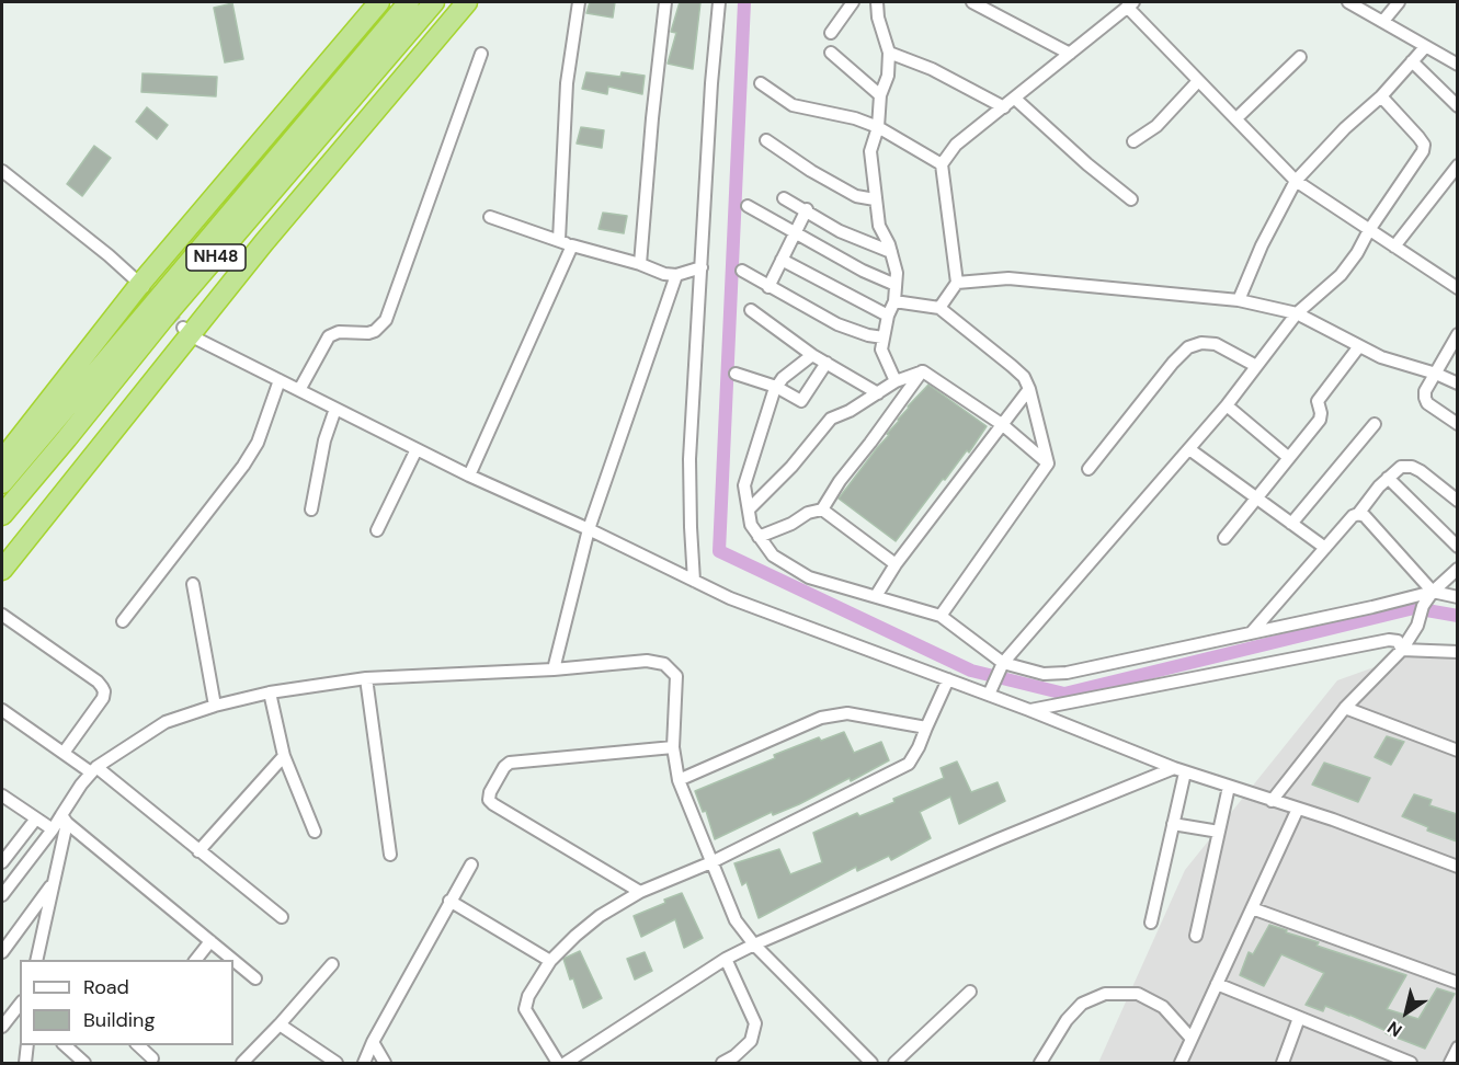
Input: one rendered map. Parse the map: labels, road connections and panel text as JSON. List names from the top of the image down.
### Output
{
  "streets": {
    "highway": ["NH48"]
  },
  "legend": ["Road", "Building"],
  "north": "bottom left"
}
